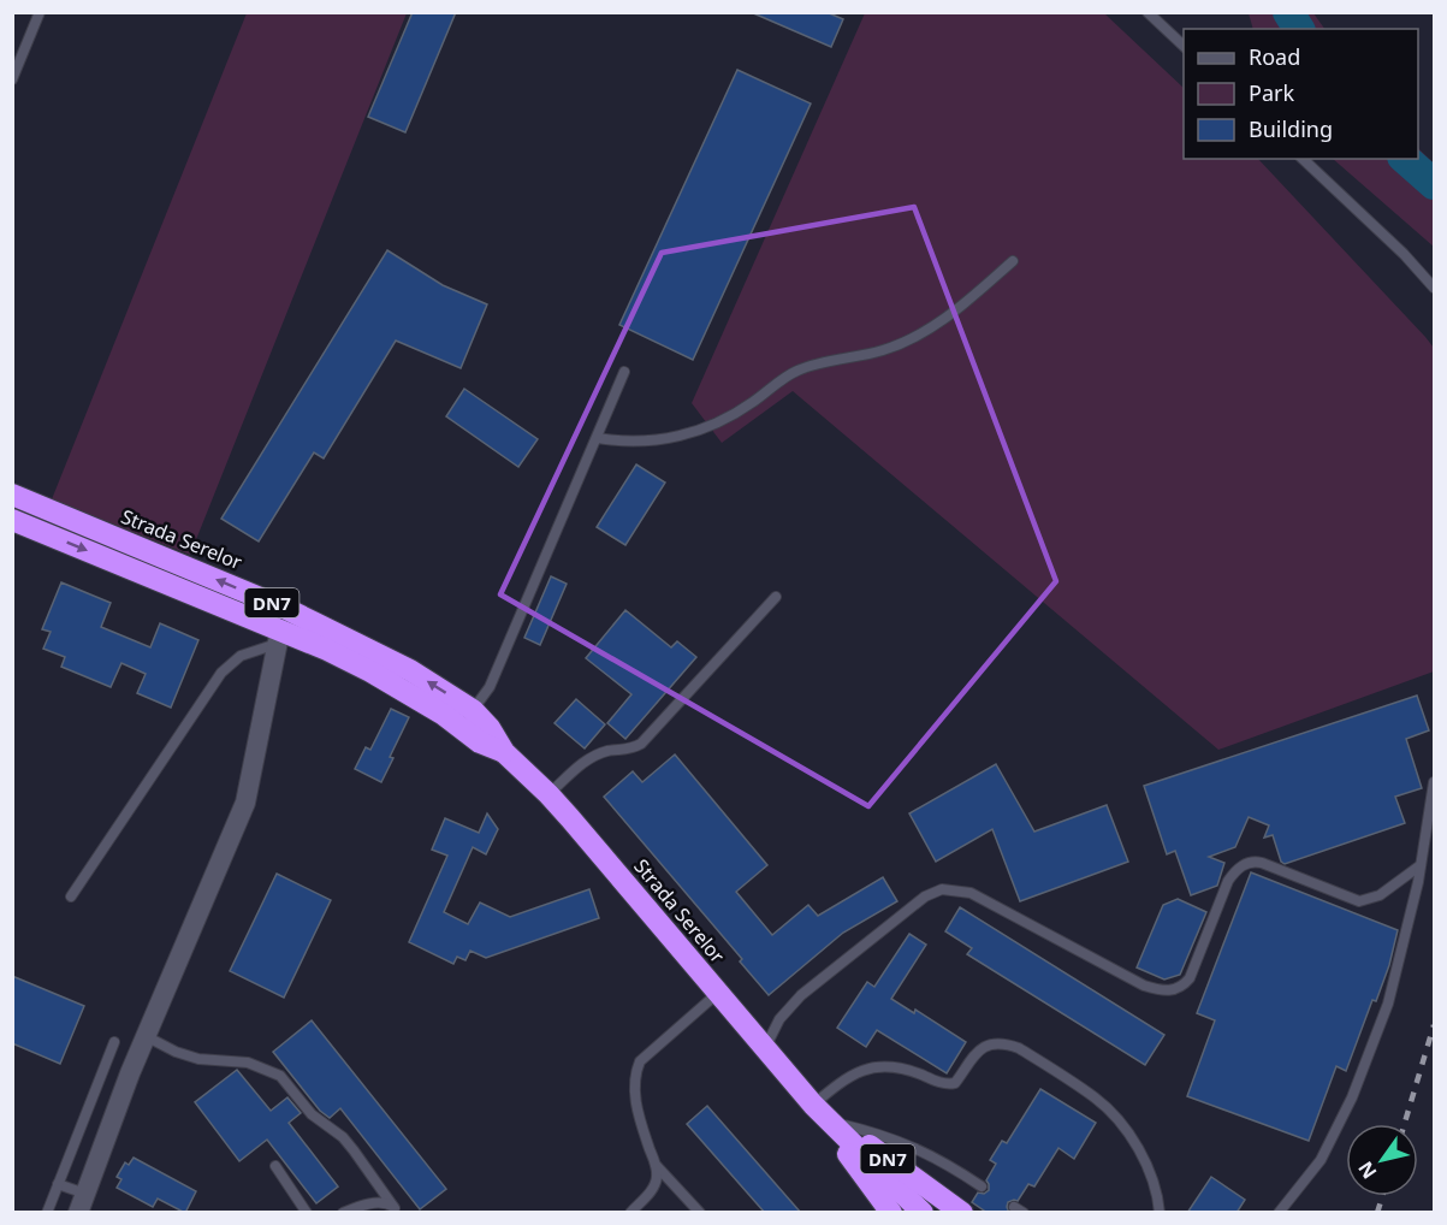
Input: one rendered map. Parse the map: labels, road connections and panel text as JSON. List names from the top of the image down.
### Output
{
  "streets": {
    "highway": ["Strada Serelor", "DN7"]
  },
  "crossings": [
    ["Strada Serelor", "DN7"]
  ],
  "legend": ["Road", "Park", "Building"],
  "north": "bottom left"
}
